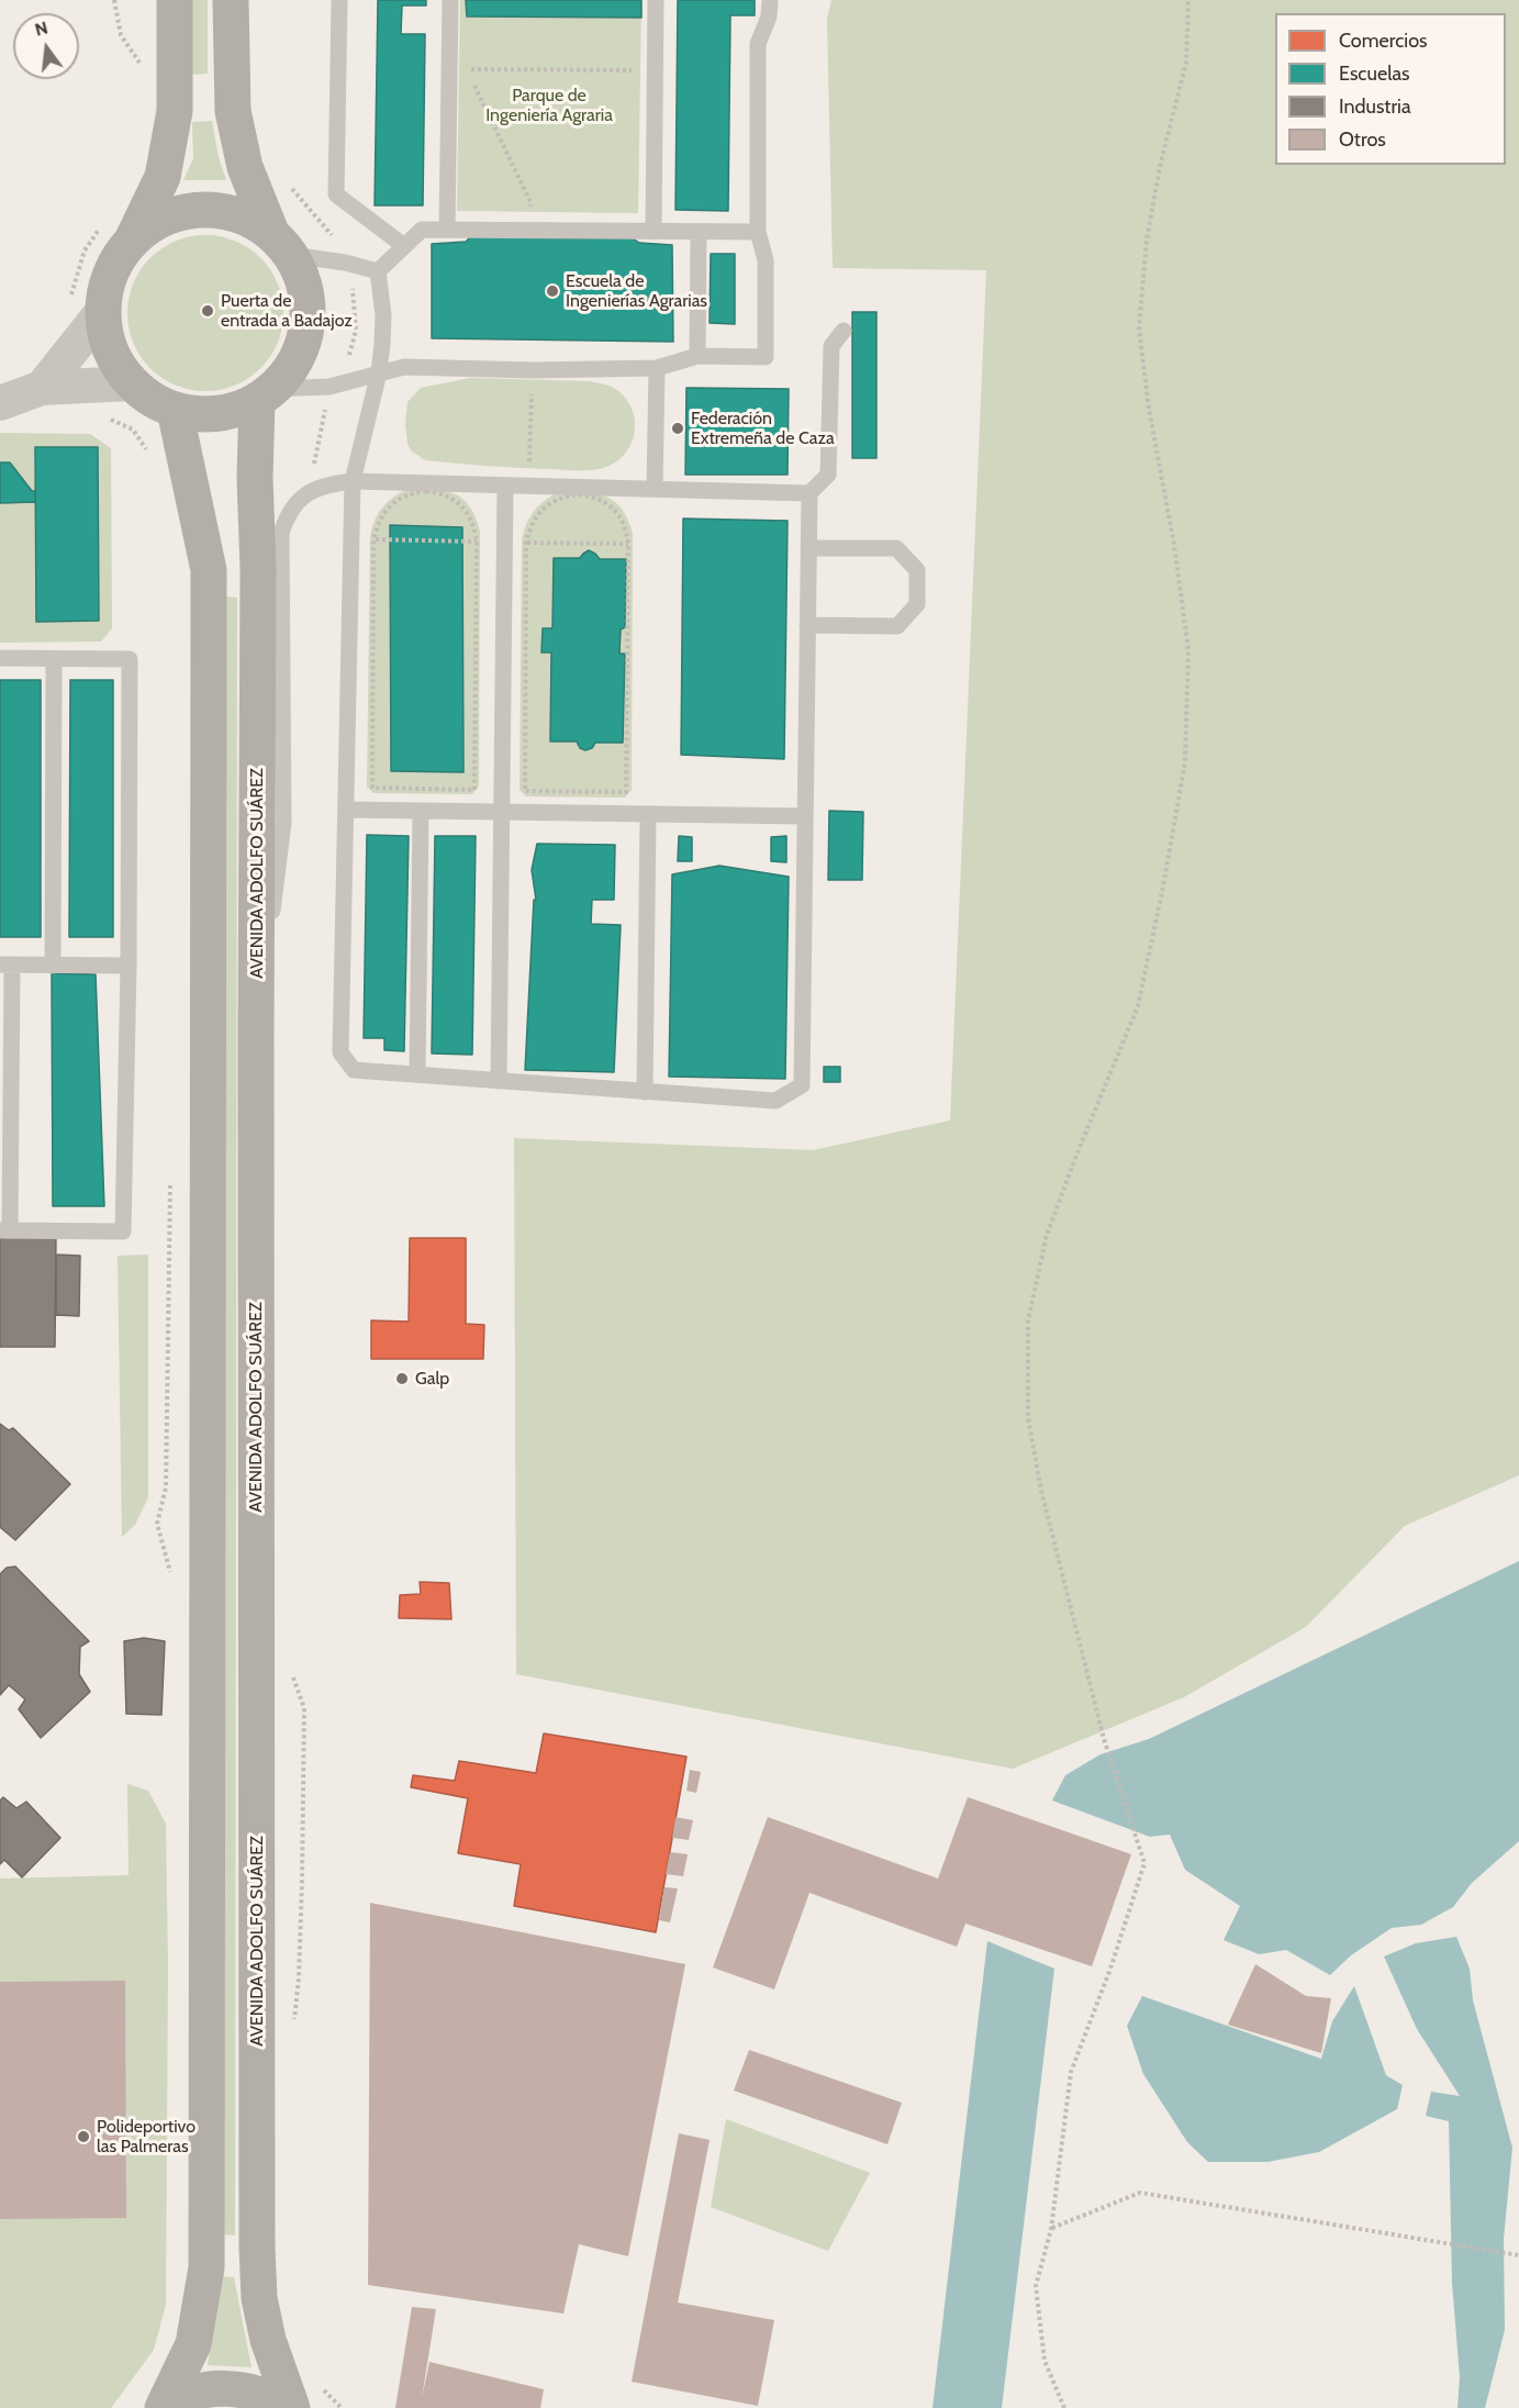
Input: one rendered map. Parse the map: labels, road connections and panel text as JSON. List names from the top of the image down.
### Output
{
  "streets": {
    "highway": ["AVENIDA ADOLFO SUÁREZ"]
  },
  "parks": ["Parque de Ingeniería Agraria"],
  "places": [
    "Escuela de Ingenierías Agrarias",
    "Puerta de entrada a Badajoz",
    "Federación Extremeña de Caza",
    "Galp",
    "Polideportivo las Palmeras"
  ],
  "legend": [
    "Comercios",
    "Escuelas",
    "Industria",
    "Otros"
  ],
  "north": "top"
}
